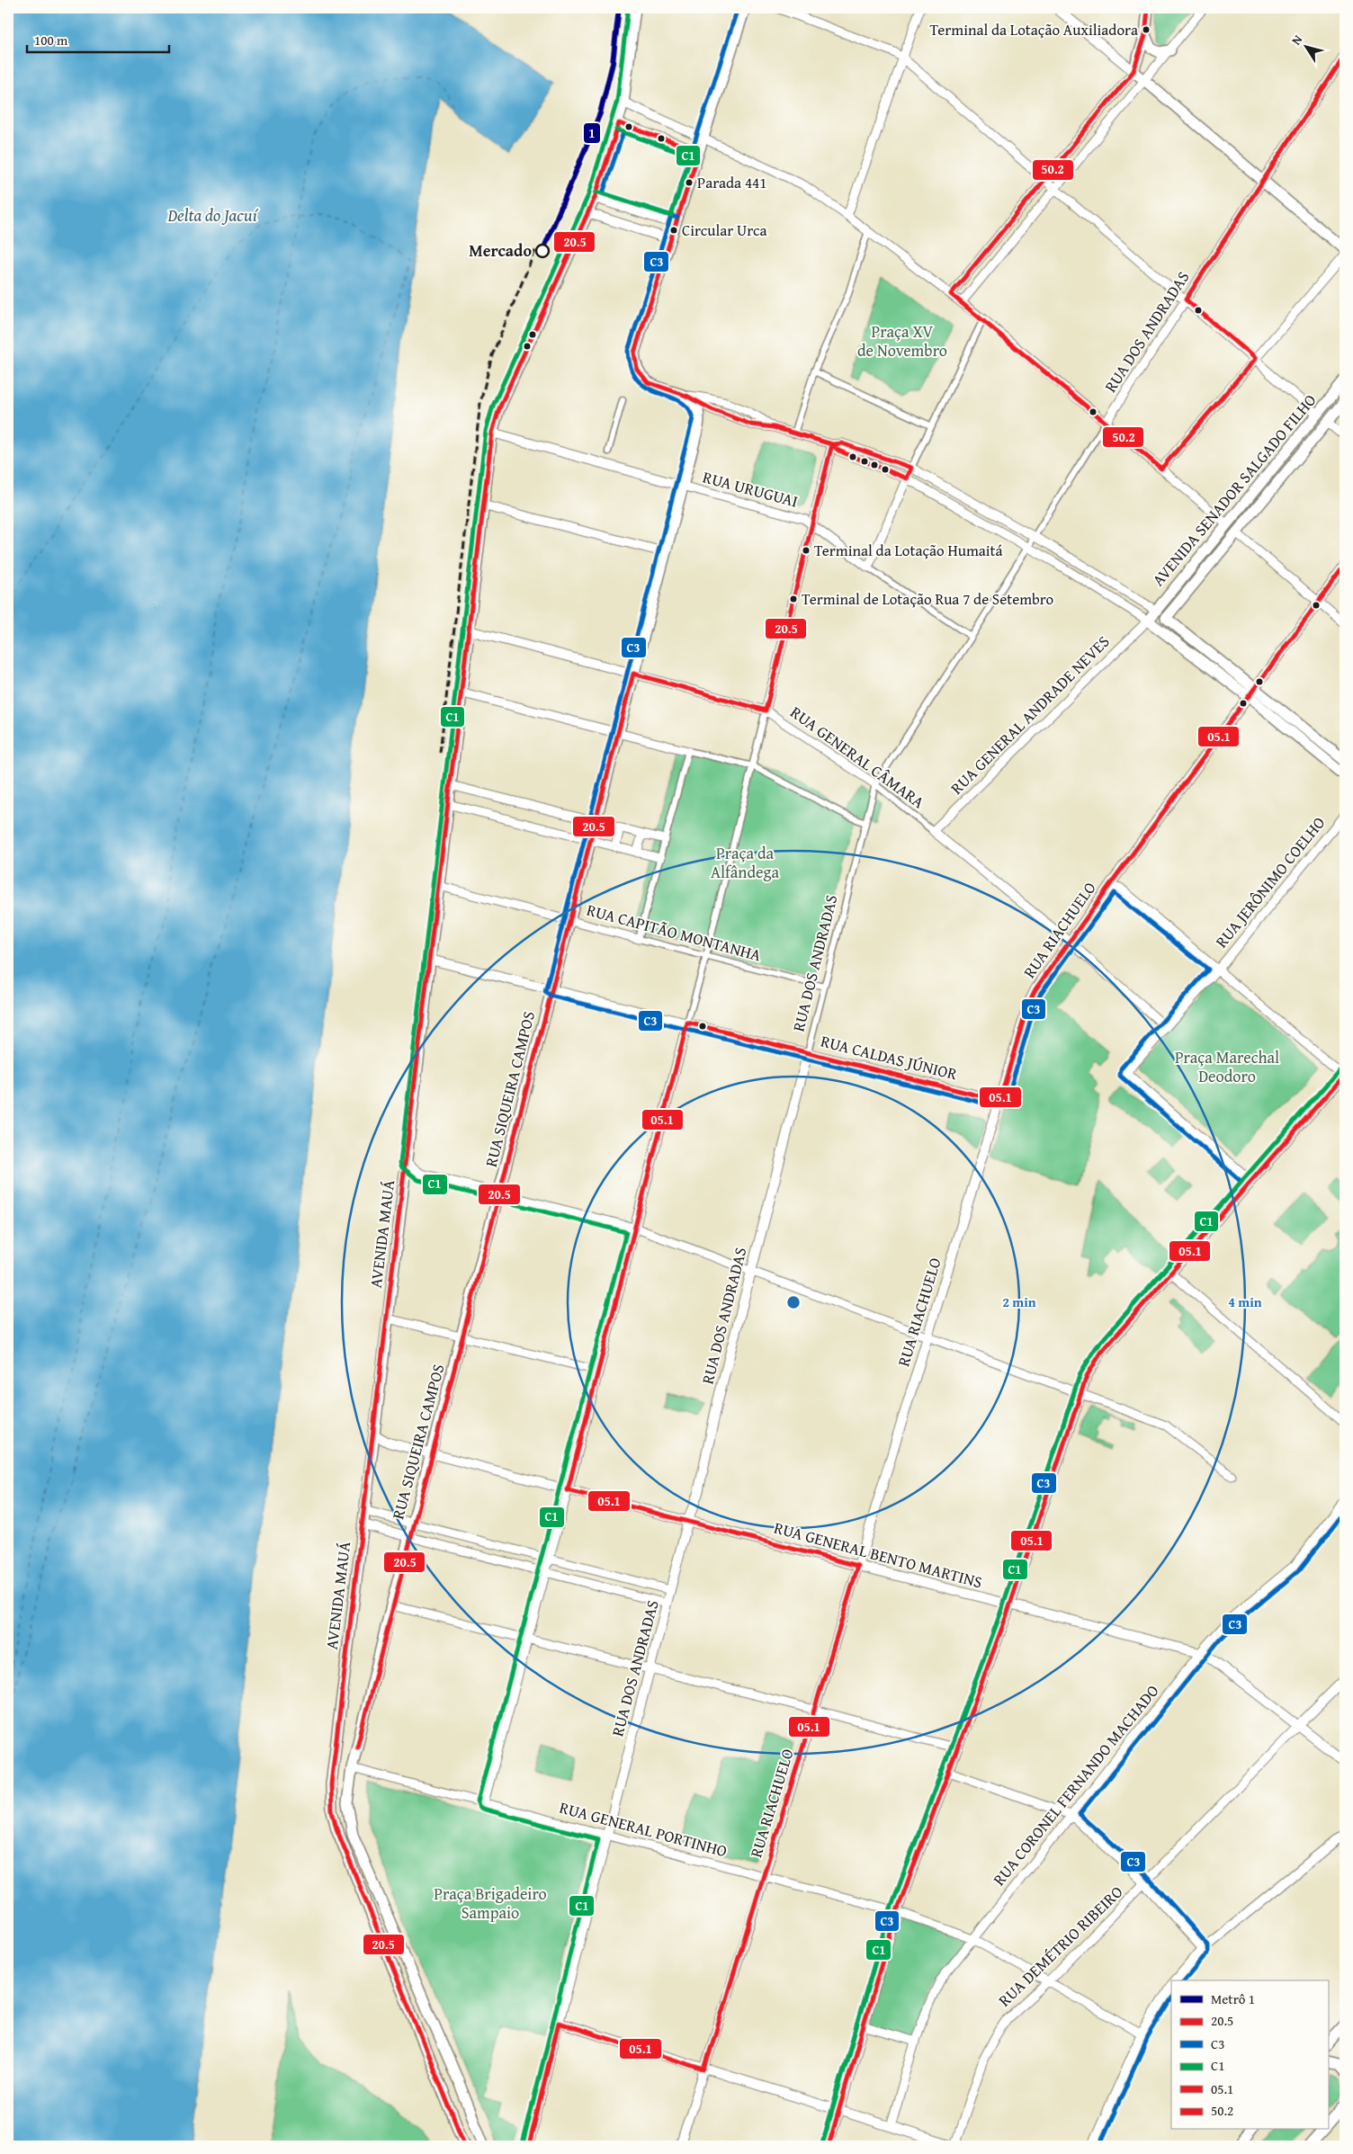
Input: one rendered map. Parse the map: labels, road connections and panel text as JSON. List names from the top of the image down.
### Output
{
  "streets": {
    "main road": ["AVENIDA SENADOR SALGADO FILHO", "RUA SIQUEIRA CAMPOS", "AVENIDA MAUÁ"],
    "street": [
      "RUA DOS ANDRADAS",
      "RUA URUGUAI",
      "RUA GENERAL ANDRADE NEVES",
      "RUA GENERAL CÂMARA",
      "RUA JERÔNIMO COELHO",
      "RUA RIACHUELO",
      "RUA CAPITÃO MONTANHA",
      "RUA CALDAS JÚNIOR",
      "RUA GENERAL BENTO MARTINS",
      "RUA CORONEL FERNANDO MACHADO",
      "RUA GENERAL PORTINHO",
      "RUA DEMÉTRIO RIBEIRO"
    ]
  },
  "crossings": [
    ["RUA DOS ANDRADAS", "RUA URUGUAI"],
    ["RUA DOS ANDRADAS", "RUA GENERAL CÂMARA"],
    ["RUA DOS ANDRADAS", "RUA CAPITÃO MONTANHA"],
    ["RUA DOS ANDRADAS", "RUA CALDAS JÚNIOR"],
    ["RUA DOS ANDRADAS", "RUA GENERAL BENTO MARTINS"],
    ["RUA DOS ANDRADAS", "RUA GENERAL PORTINHO"],
    ["RUA URUGUAI", "RUA SIQUEIRA CAMPOS"],
    ["RUA URUGUAI", "AVENIDA MAUÁ"],
    ["AVENIDA SENADOR SALGADO FILHO", "RUA GENERAL ANDRADE NEVES"],
    ["AVENIDA SENADOR SALGADO FILHO", "RUA RIACHUELO"],
    ["RUA GENERAL ANDRADE NEVES", "RUA GENERAL CÂMARA"],
    ["RUA GENERAL CÂMARA", "RUA RIACHUELO"],
    ["RUA GENERAL CÂMARA", "RUA SIQUEIRA CAMPOS"],
    ["RUA GENERAL CÂMARA", "AVENIDA MAUÁ"],
    ["RUA RIACHUELO", "RUA CALDAS JÚNIOR"],
    ["RUA RIACHUELO", "RUA GENERAL BENTO MARTINS"],
    ["RUA RIACHUELO", "RUA GENERAL PORTINHO"],
    ["RUA CAPITÃO MONTANHA", "RUA SIQUEIRA CAMPOS"],
    ["RUA CAPITÃO MONTANHA", "AVENIDA MAUÁ"],
    ["RUA CALDAS JÚNIOR", "RUA SIQUEIRA CAMPOS"],
    ["RUA CALDAS JÚNIOR", "AVENIDA MAUÁ"],
    ["RUA SIQUEIRA CAMPOS", "RUA GENERAL BENTO MARTINS"],
    ["RUA SIQUEIRA CAMPOS", "RUA GENERAL PORTINHO"],
    ["AVENIDA MAUÁ", "RUA GENERAL BENTO MARTINS"],
    ["RUA GENERAL BENTO MARTINS", "RUA CORONEL FERNANDO MACHADO"],
    ["RUA GENERAL BENTO MARTINS", "RUA DEMÉTRIO RIBEIRO"],
    ["RUA CORONEL FERNANDO MACHADO", "RUA GENERAL PORTINHO"],
    ["RUA GENERAL PORTINHO", "RUA DEMÉTRIO RIBEIRO"]
  ],
  "water": ["Delta do Jacuí"],
  "parks": [
    "Praça XV de Novembro",
    "Praça da Alfândega",
    "Praça Marechal Deodoro",
    "Praça Brigadeiro Sampaio"
  ],
  "places": [
    "Terminal da Lotação Auxiliadora",
    "Parada 441",
    "Circular Urca",
    "Mercado",
    "Terminal da Lotação Humaitá",
    "Terminal de Lotação Rua 7 de Setembro"
  ],
  "lines": [
    "metro line 1",
    "transit line C3",
    "transit line C1",
    "transit line 50.2",
    "transit line 20.5",
    "transit line 05.1"
  ],
  "legend": [
    "Metrô 1",
    "20.5",
    "C3",
    "C1",
    "05.1",
    "50.2"
  ],
  "scale_bar": "100 m",
  "north": "top left",
  "rings": ["2 min", "4 min"]
}
